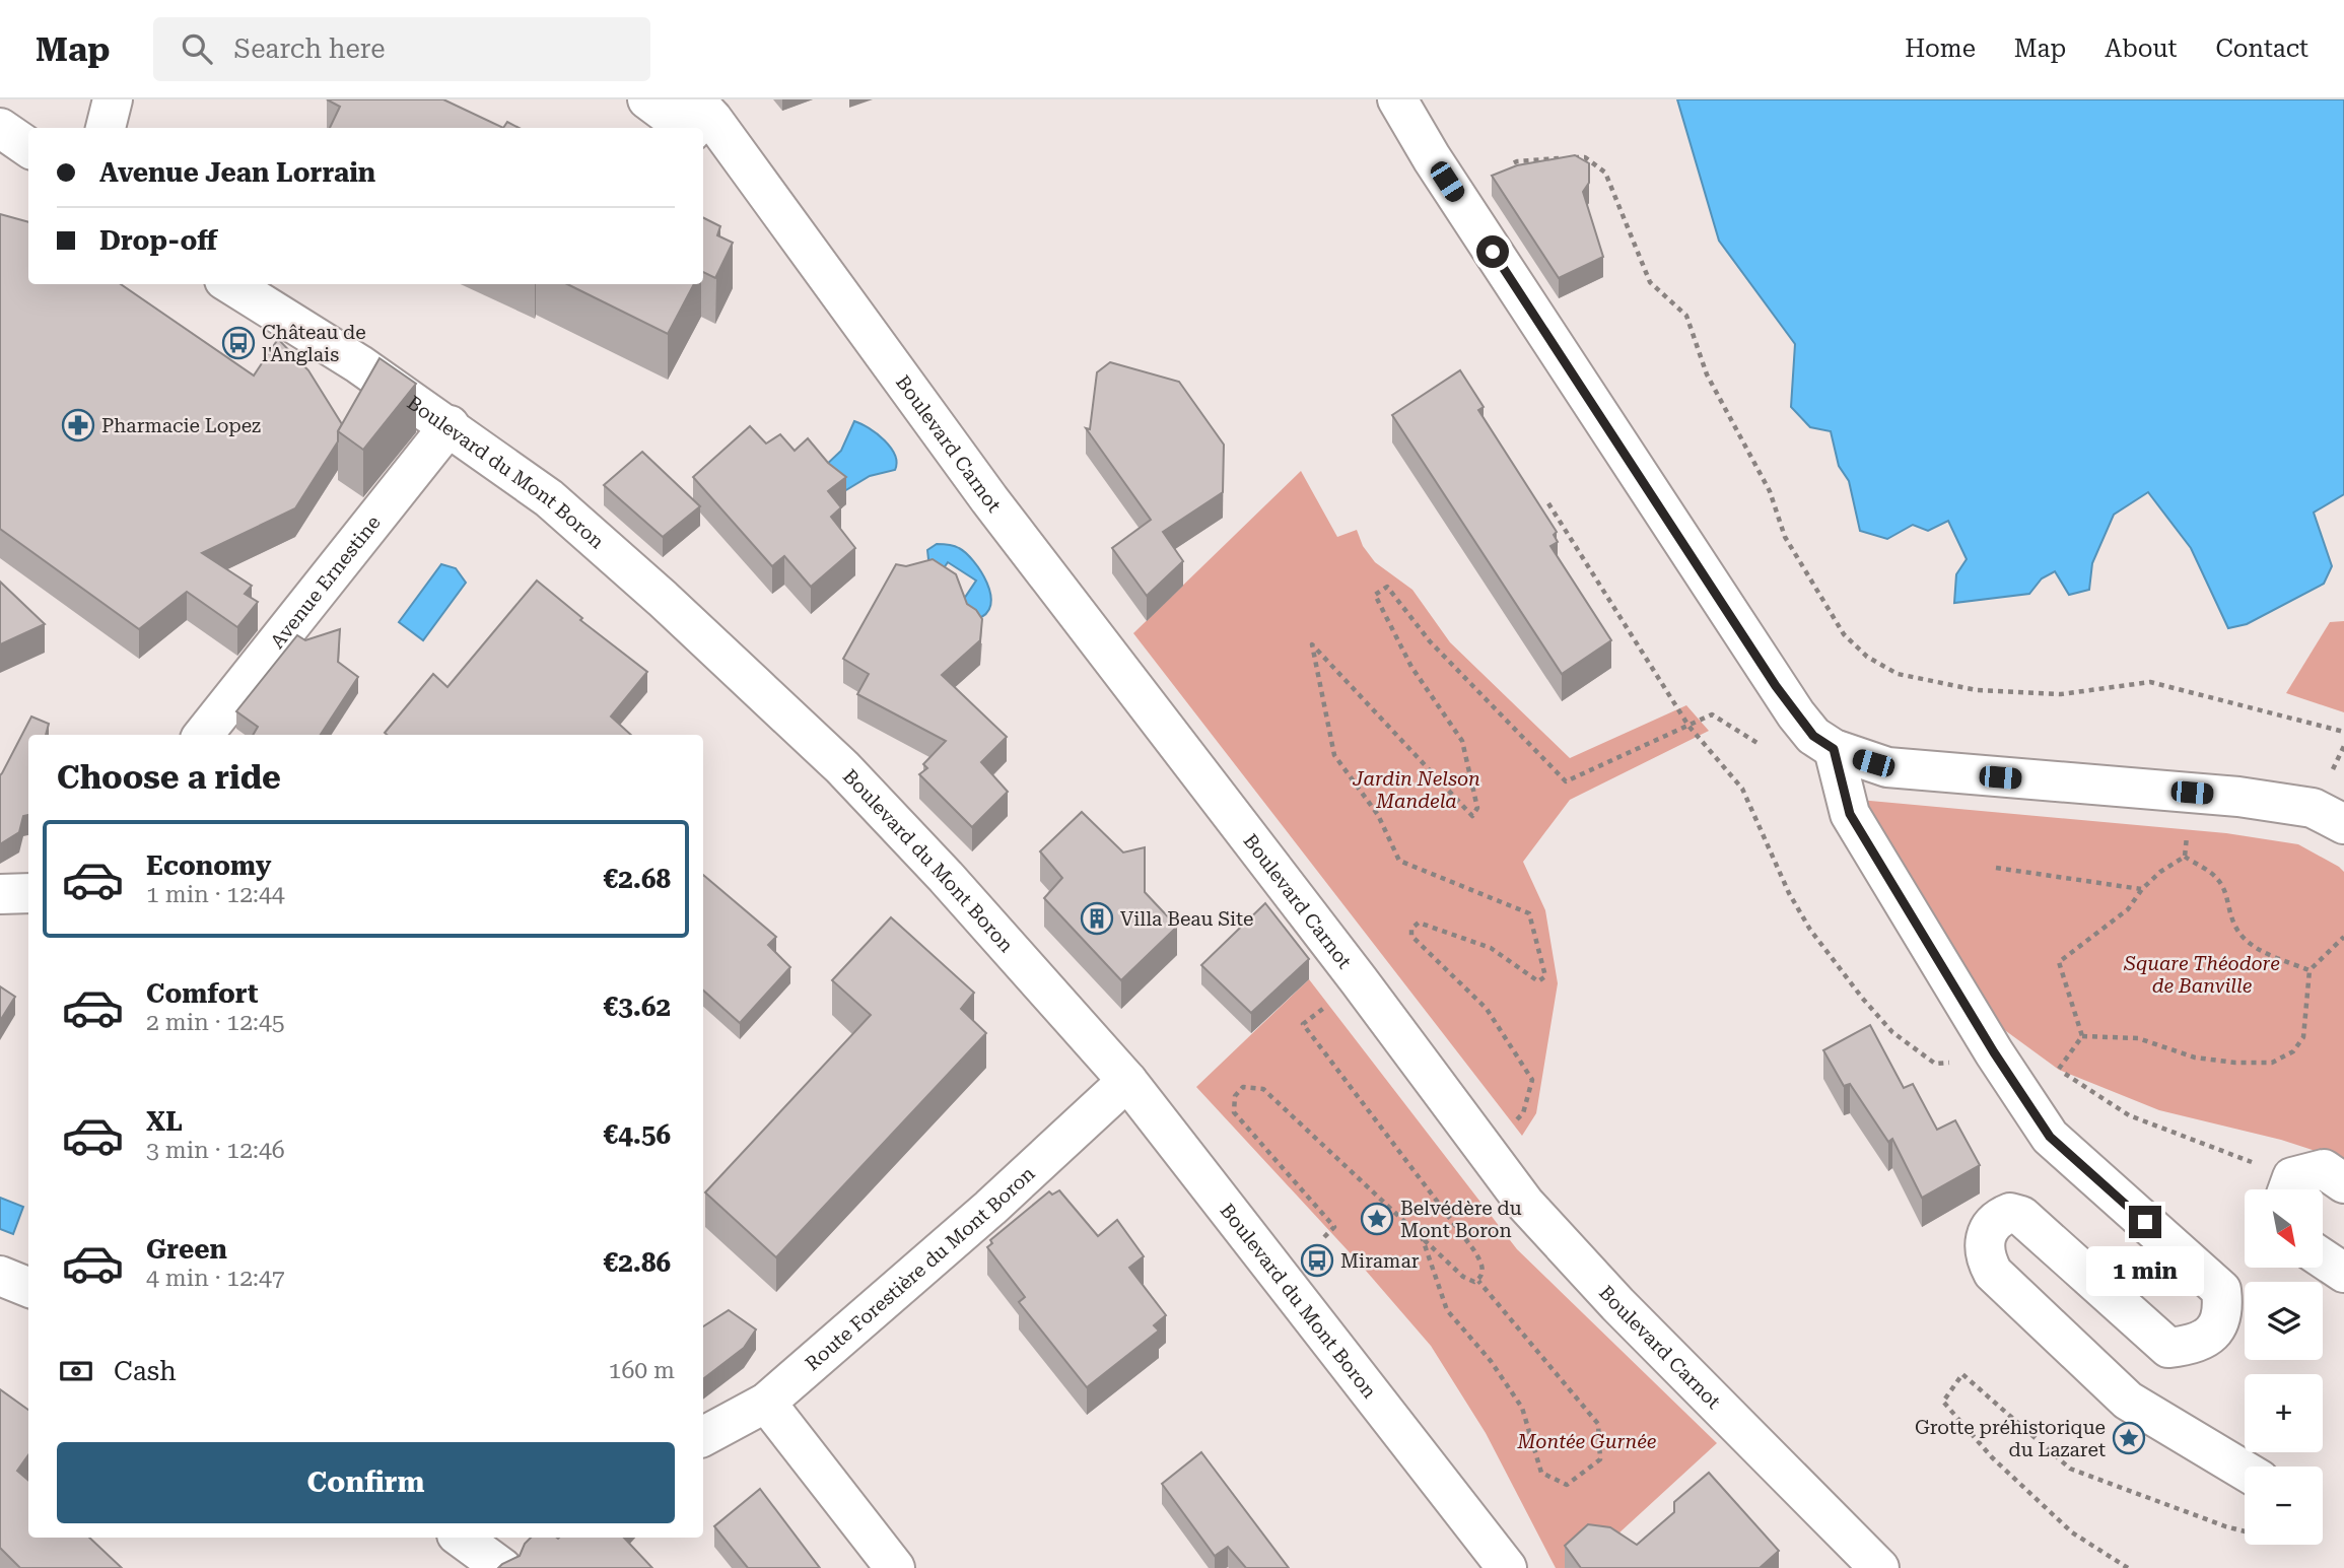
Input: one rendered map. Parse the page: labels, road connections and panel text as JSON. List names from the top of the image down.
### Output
{
  "streets": {
    "street": [
      "Boulevard Carnot",
      "Boulevard du Mont Boron",
      "Avenue Ernestine",
      "Route Forestière du Mont Boron"
    ]
  },
  "crossings": [
    ["Boulevard du Mont Boron", "Avenue Ernestine"],
    ["Boulevard du Mont Boron", "Route Forestière du Mont Boron"]
  ],
  "parks": ["Jardin Nelson Mandela", "Square Théodore de Banville", "Montée Gurnée"],
  "places": {
    "bus stop": ["Château de l'Anglais", "Miramar"],
    "pharmacy": ["Pharmacie Lopez"],
    "building": ["Villa Beau Site"],
    "place": ["Belvédère du Mont Boron", "Grotte préhistorique du Lazaret"]
  },
  "north": "bottom right",
  "page": {
    "header": "Map",
    "search": "Search here",
    "nav": [
      "Home",
      "Map",
      "About",
      "Contact"
    ],
    "banner": ["Avenue Jean Lorrain", "Drop-off"],
    "heading": "Choose a ride",
    "list": [
      {
        "name": "Economy",
        "note": "1 min · 12:44",
        "value": "€2.68"
      },
      {
        "name": "Comfort",
        "note": "2 min · 12:45",
        "value": "€3.62"
      },
      {
        "name": "XL",
        "note": "3 min · 12:46",
        "value": "€4.56"
      },
      {
        "name": "Green",
        "note": "4 min · 12:47",
        "value": "€2.86"
      }
    ],
    "map_buttons": ["+", "−"],
    "bubble": "1 min",
    "pay": ["Cash", "160 m"],
    "buttons": "Confirm"
  }
}
